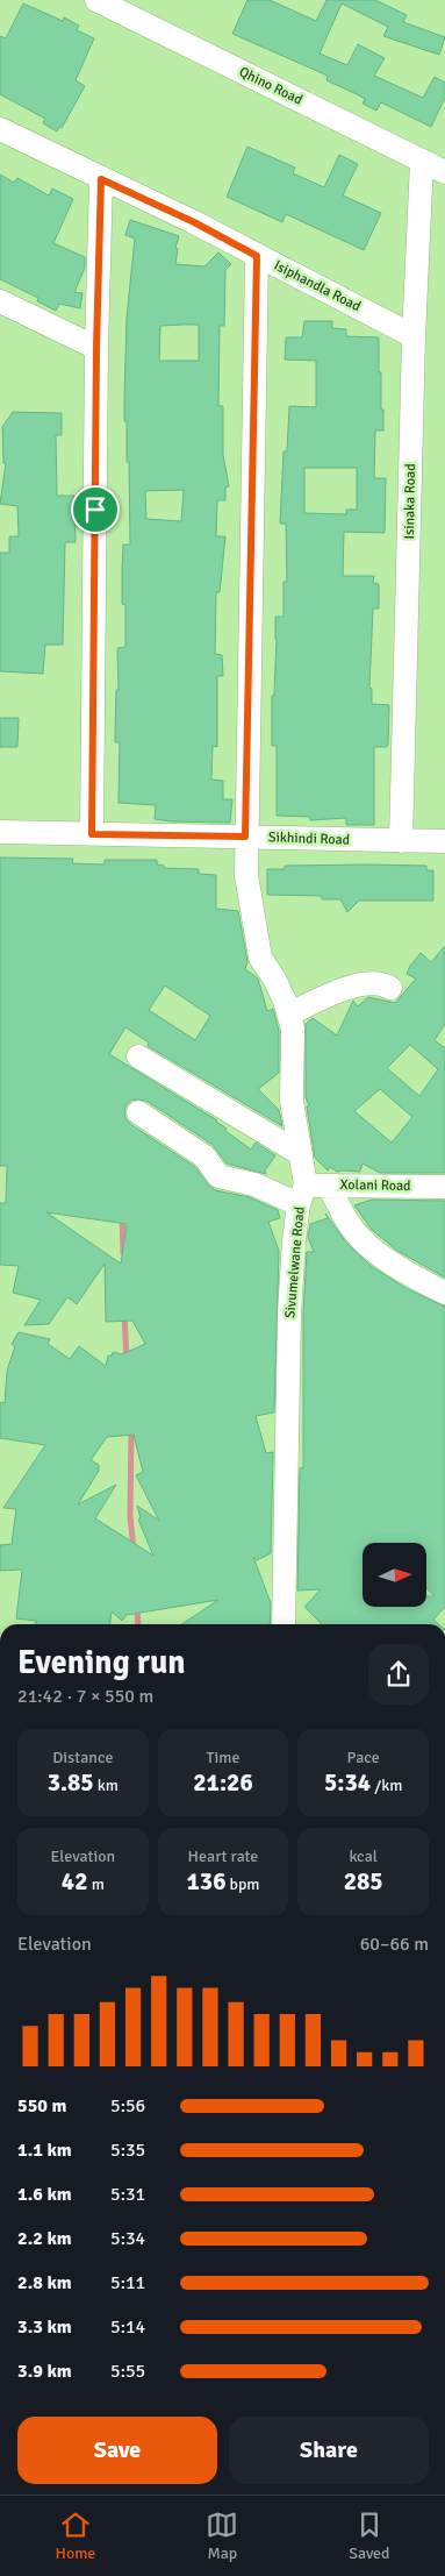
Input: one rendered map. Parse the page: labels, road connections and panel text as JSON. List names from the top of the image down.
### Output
{
  "streets": {
    "street": [
      "Qhino Road",
      "Isiphandla Road",
      "Isinaka Road",
      "Sikhindi Road",
      "Xolani Road",
      "Sivumelwane Road"
    ]
  },
  "crossings": [
    ["Qhino Road", "Isinaka Road"],
    ["Isiphandla Road", "Isinaka Road"],
    ["Isiphandla Road", "Sivumelwane Road"],
    ["Isinaka Road", "Sikhindi Road"],
    ["Sikhindi Road", "Sivumelwane Road"],
    ["Xolani Road", "Sivumelwane Road"]
  ],
  "north": "right",
  "page": {
    "heading": ["Evening run", "21:42 · 7 × 550 m"],
    "stats": [
      ["Distance", "3.85 km"],
      ["Time", "21:26"],
      ["Pace", "5:34 /km"],
      ["Elevation", "42 m"],
      ["Heart rate", "136 bpm"],
      ["kcal", "285"]
    ],
    "chart": ["Elevation", "60–66 m"],
    "list": [
      {
        "name": "550 m",
        "note": "5:56"
      },
      {
        "name": "1.1 km",
        "note": "5:35"
      },
      {
        "name": "1.6 km",
        "note": "5:31"
      },
      {
        "name": "2.2 km",
        "note": "5:34"
      },
      {
        "name": "2.8 km",
        "note": "5:11"
      },
      {
        "name": "3.3 km",
        "note": "5:14"
      },
      {
        "name": "3.9 km",
        "note": "5:55"
      }
    ],
    "buttons": ["Save", "Share"],
    "tabs": ["Home", "Map", "Saved"]
  }
}
